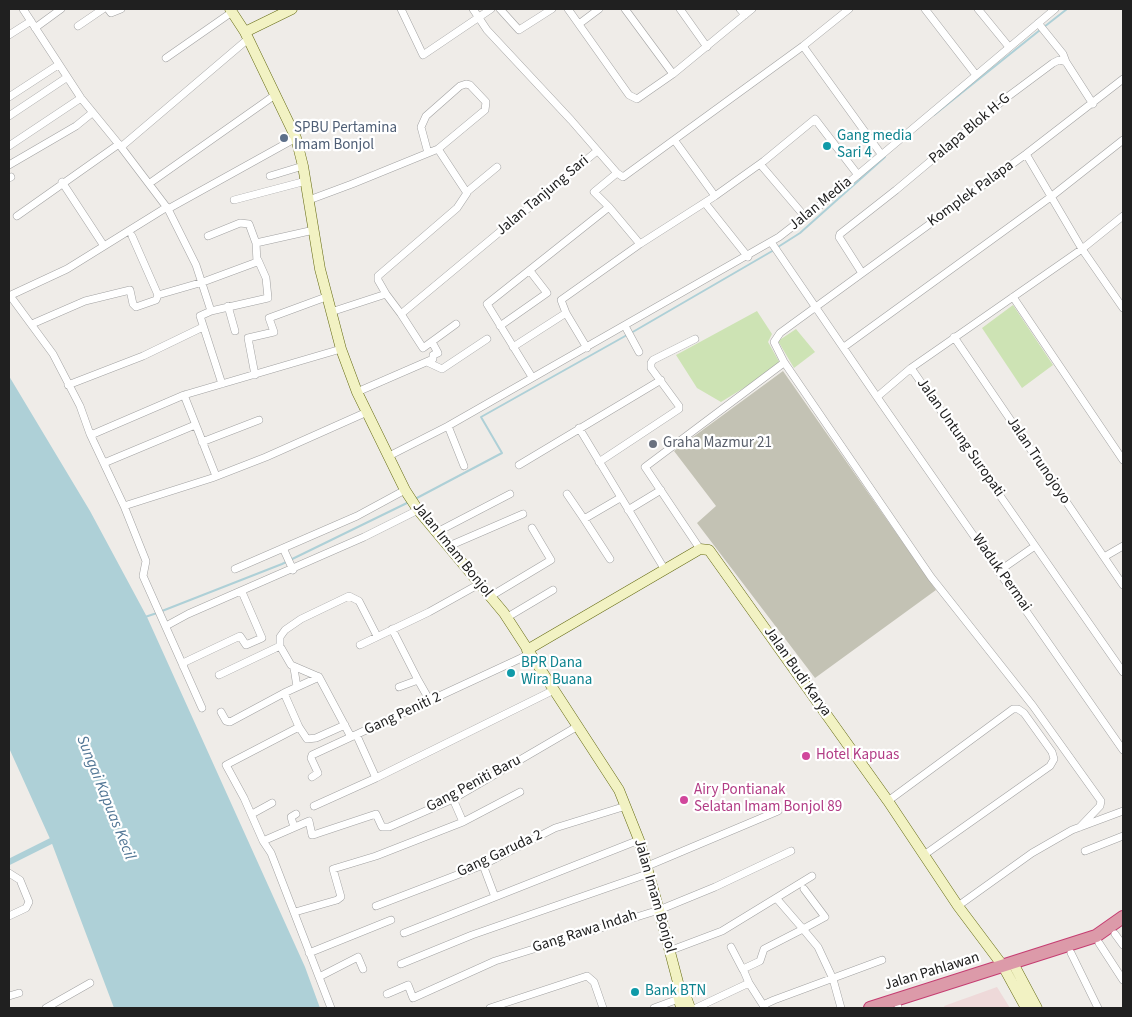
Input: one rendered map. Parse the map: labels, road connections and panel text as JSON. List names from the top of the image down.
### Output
{
  "streets": {
    "highway": ["Jalan Pahlawan"],
    "main road": ["Jalan Imam Bonjol", "Jalan Budi Karya"],
    "street": [
      "Palapa Blok H-G",
      "Komplek Palapa",
      "Jalan Tanjung Sari",
      "Jalan Media",
      "Jalan Untung Suropati",
      "Jalan Trunojoyo",
      "Waduk Permai",
      "Gang Peniti 2",
      "Gang Peniti Baru",
      "Gang Garuda 2",
      "Gang Rawa Indah"
    ]
  },
  "crossings": [
    ["Palapa Blok H-G", "Komplek Palapa"],
    ["Komplek Palapa", "Waduk Permai"],
    ["Jalan Media", "Jalan Imam Bonjol"],
    ["Jalan Media", "Waduk Permai"],
    ["Jalan Untung Suropati", "Jalan Trunojoyo"],
    ["Jalan Imam Bonjol", "Gang Peniti 2"],
    ["Jalan Imam Bonjol", "Gang Peniti Baru"],
    ["Jalan Imam Bonjol", "Gang Garuda 2"],
    ["Jalan Imam Bonjol", "Gang Rawa Indah"],
    ["Jalan Budi Karya", "Jalan Pahlawan"]
  ],
  "water": ["Sungai Kapuas Kecil"],
  "places": [
    "SPBU Pertamina Imam Bonjol",
    "Gang media Sari 4",
    "Graha Mazmur 21",
    "BPR Dana Wira Buana",
    "Hotel Kapuas",
    "Airy Pontianak Selatan Imam Bonjol 89",
    "Bank BTN"
  ]
}
